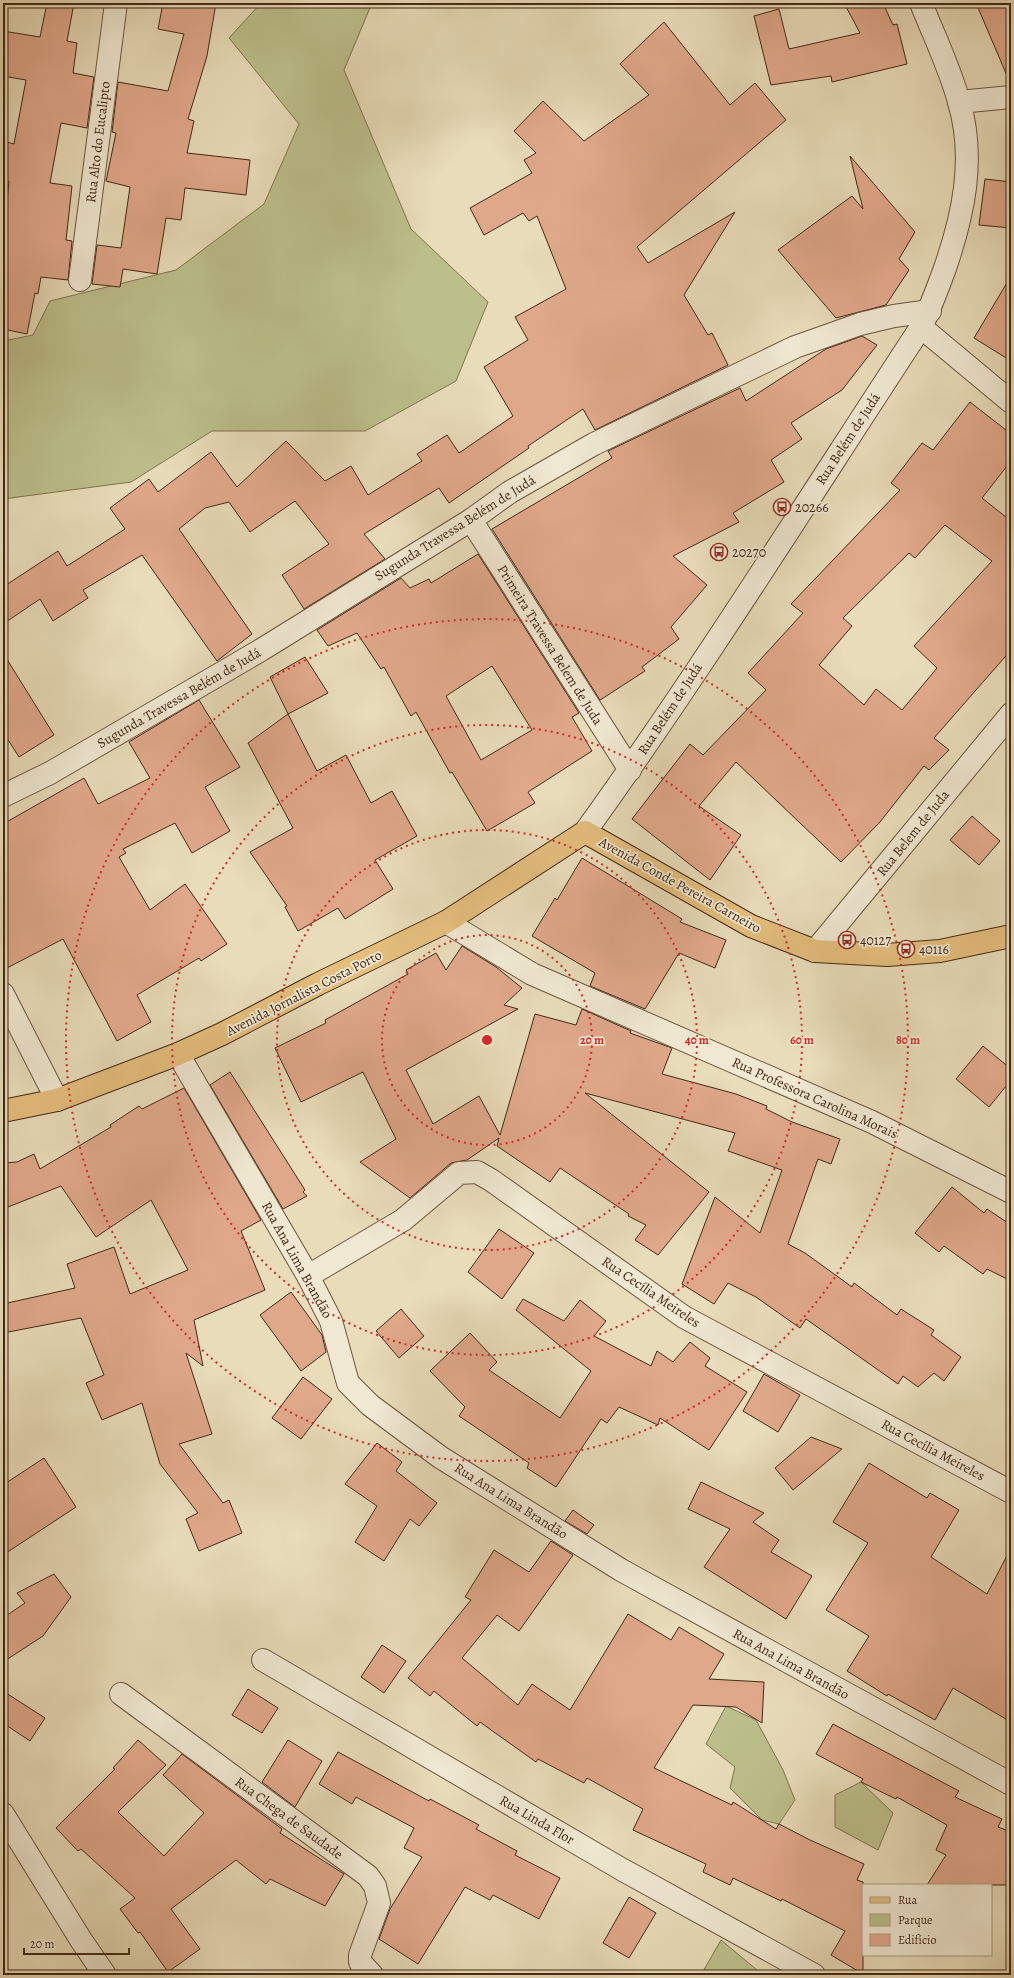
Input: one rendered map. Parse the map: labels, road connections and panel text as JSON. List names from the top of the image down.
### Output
{
  "streets": {
    "main road": ["Avenida Conde Pereira Carneiro", "Avenida Jornalista Costa Porto"],
    "street": [
      "Rua Alto do Eucalipto",
      "Rua Belém de Judá",
      "Sugunda Travessa Belém de Judá",
      "Primeira Travessa Belem de Juda",
      "Rua Belem de Juda",
      "Rua Professora Carolina Morais",
      "Rua Ana Lima Brandão",
      "Rua Cecília Meireles",
      "Rua Chega de Saudade",
      "Rua Linda Flor"
    ]
  },
  "crossings": [
    ["Rua Belém de Judá", "Sugunda Travessa Belém de Judá"],
    ["Rua Belém de Judá", "Primeira Travessa Belem de Juda"],
    ["Rua Belém de Judá", "Avenida Conde Pereira Carneiro"],
    ["Rua Belém de Judá", "Avenida Jornalista Costa Porto"],
    ["Sugunda Travessa Belém de Judá", "Primeira Travessa Belem de Juda"],
    ["Rua Belem de Juda", "Avenida Conde Pereira Carneiro"],
    ["Avenida Conde Pereira Carneiro", "Avenida Jornalista Costa Porto"],
    ["Avenida Jornalista Costa Porto", "Rua Professora Carolina Morais"],
    ["Avenida Jornalista Costa Porto", "Rua Ana Lima Brandão"],
    ["Rua Ana Lima Brandão", "Rua Cecília Meireles"]
  ],
  "places": {
    "bus stop": [
      "20266",
      "20270",
      "40127",
      "40116"
    ]
  },
  "legend": ["Rua", "Parque", "Edifício"],
  "scale_bar": "20 m",
  "rings": [
    "20 m",
    "40 m",
    "60 m",
    "80 m"
  ]
}
